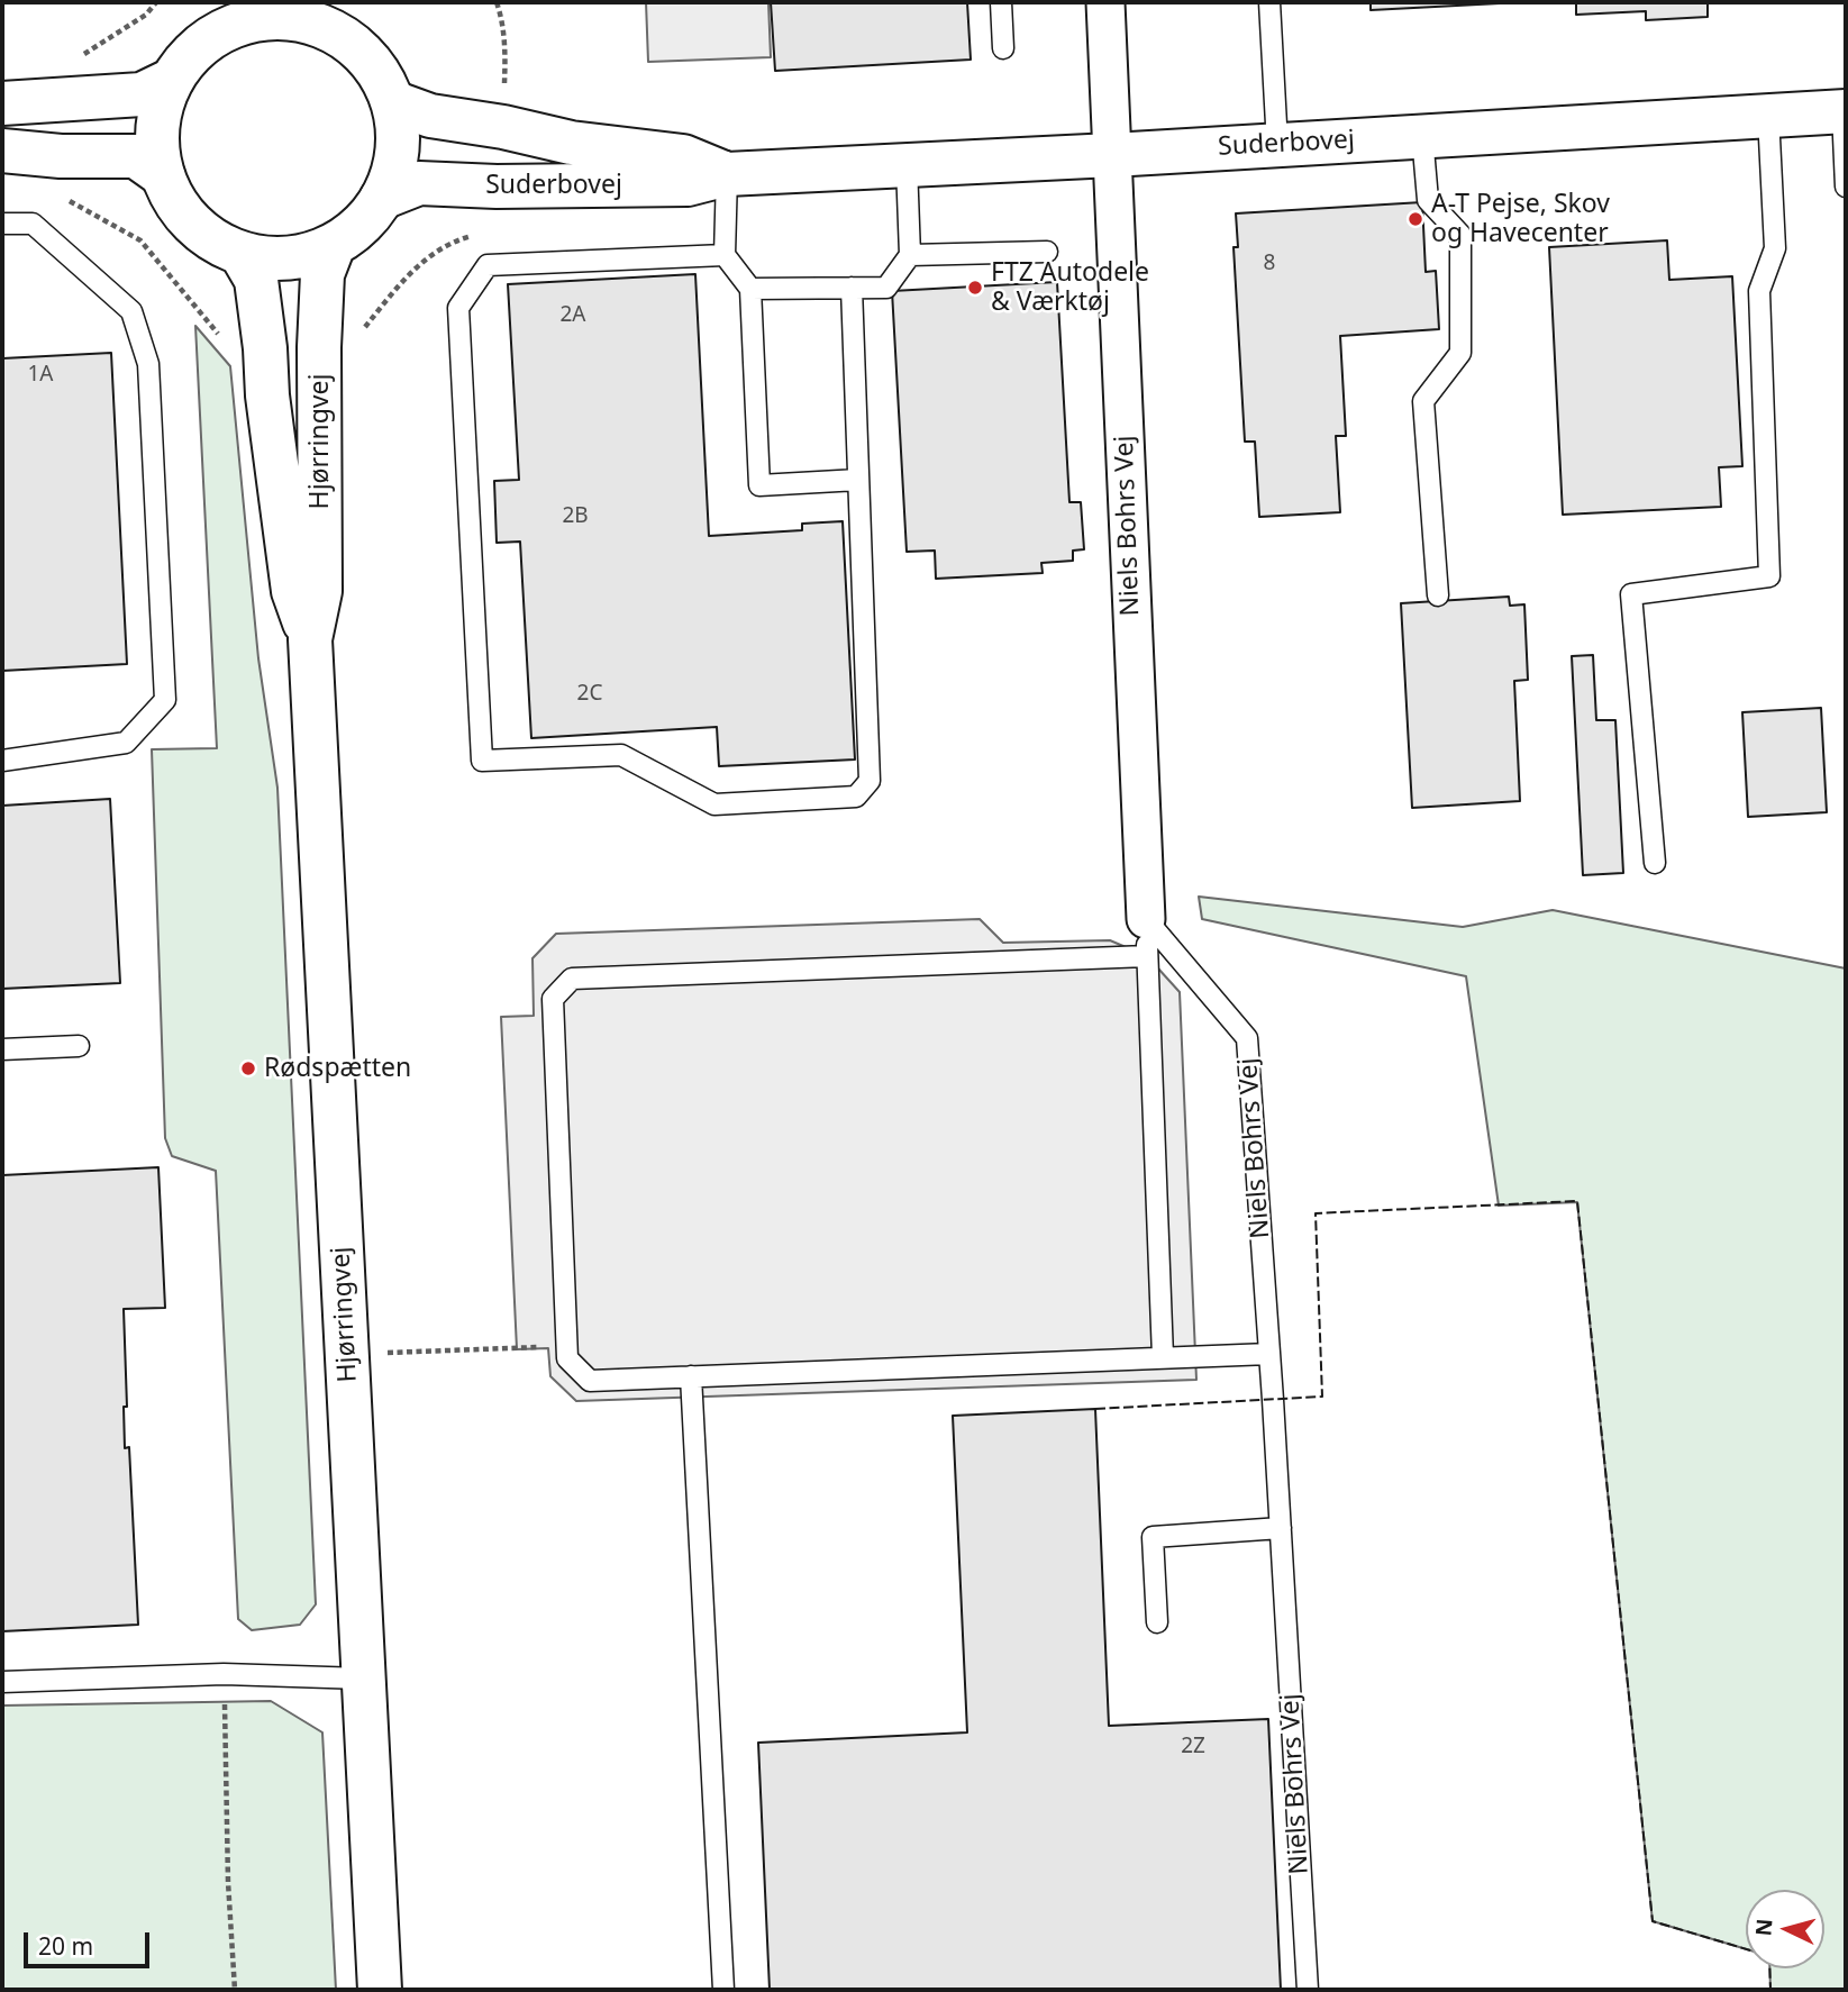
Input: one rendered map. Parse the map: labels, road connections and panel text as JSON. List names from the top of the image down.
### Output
{
  "streets": {
    "main road": ["Suderbovej", "Hjørringvej"],
    "street": ["Niels Bohrs Vej"]
  },
  "crossings": [
    ["Suderbovej", "Hjørringvej"],
    ["Suderbovej", "Niels Bohrs Vej"]
  ],
  "places": ["A-T Pejse, Skov og Havecenter", "FTZ Autodele & Værktøj", "Rødspætten"],
  "house_numbers": [
    "8",
    "2A",
    "1A",
    "2B",
    "2C",
    "2Z"
  ],
  "scale_bar": "20 m",
  "north": "left"
}
